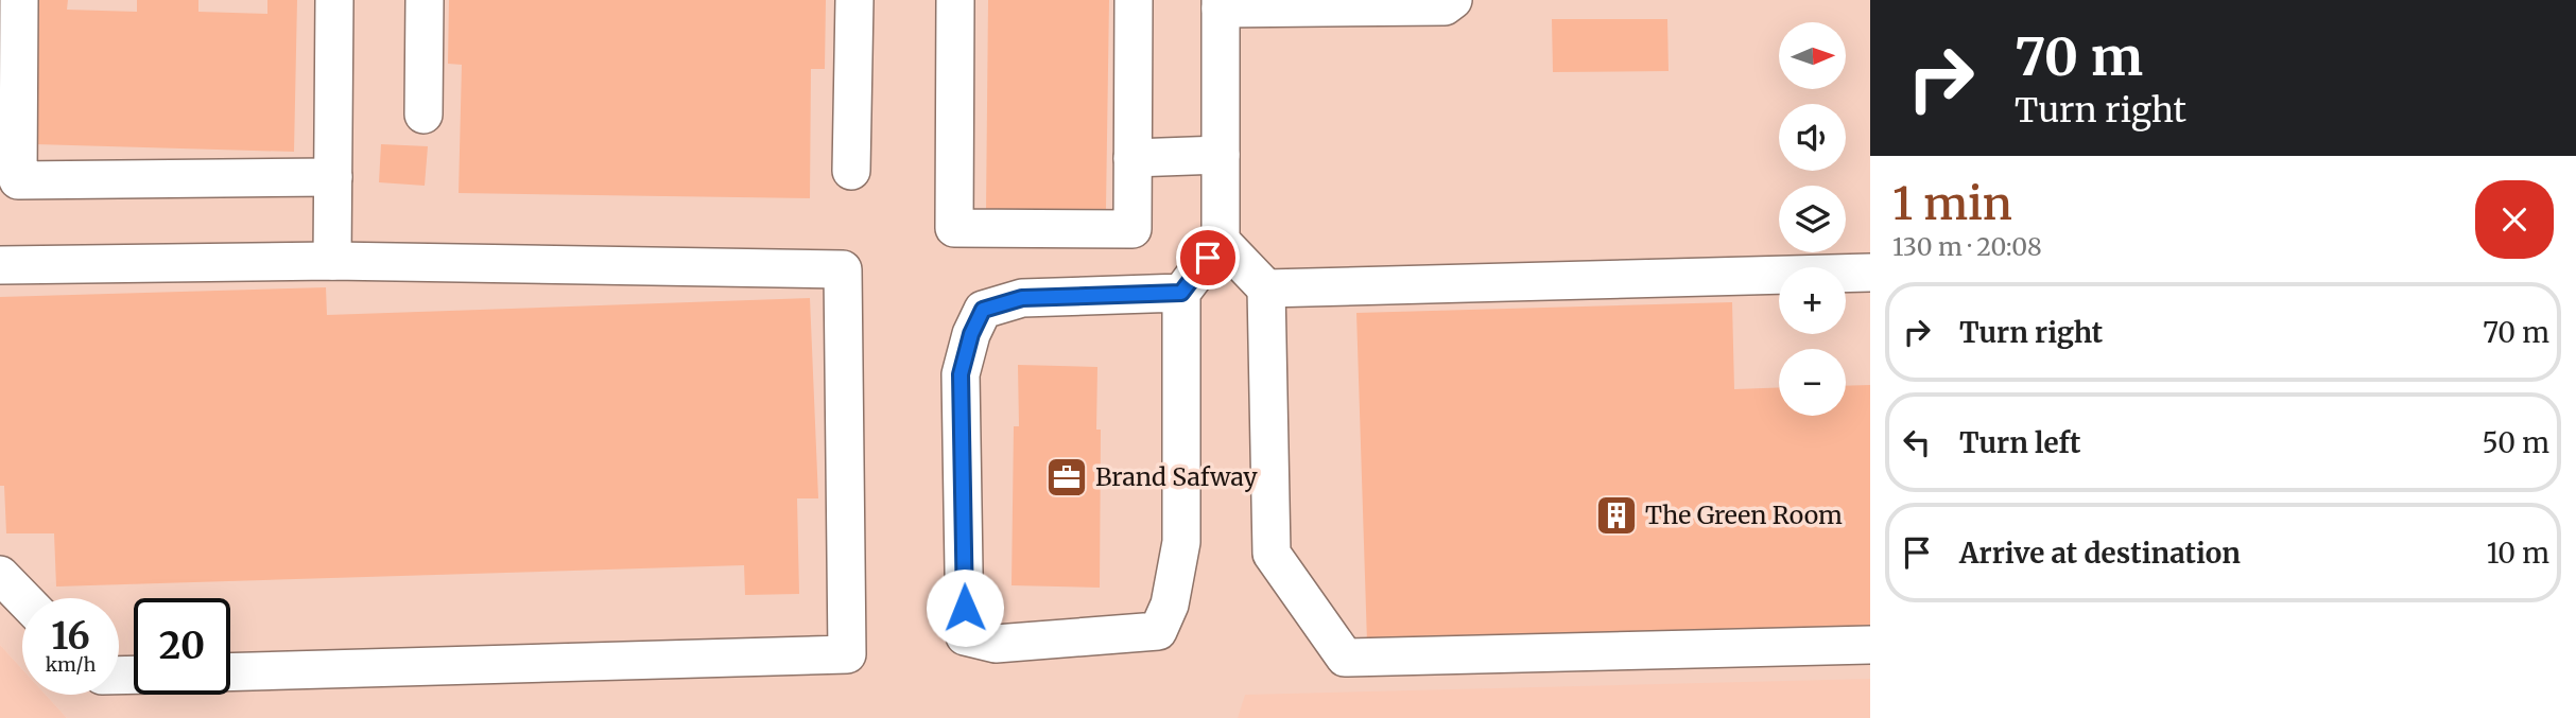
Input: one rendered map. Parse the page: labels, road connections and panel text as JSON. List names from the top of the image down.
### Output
{
  "places": {
    "office": ["Brand Safway"],
    "building": ["The Green Room"]
  },
  "north": "right",
  "page": {
    "turn": ["70 m", "Turn right"],
    "map_buttons": ["+", "−"],
    "heading": ["1 min", "130 m · 20:08"],
    "list": [
      {
        "name": "Turn right",
        "value": "70 m"
      },
      {
        "name": "Turn left",
        "value": "50 m"
      },
      {
        "name": "Arrive at destination",
        "value": "10 m"
      }
    ],
    "speed": "16 km/h",
    "limit": "20"
  }
}
